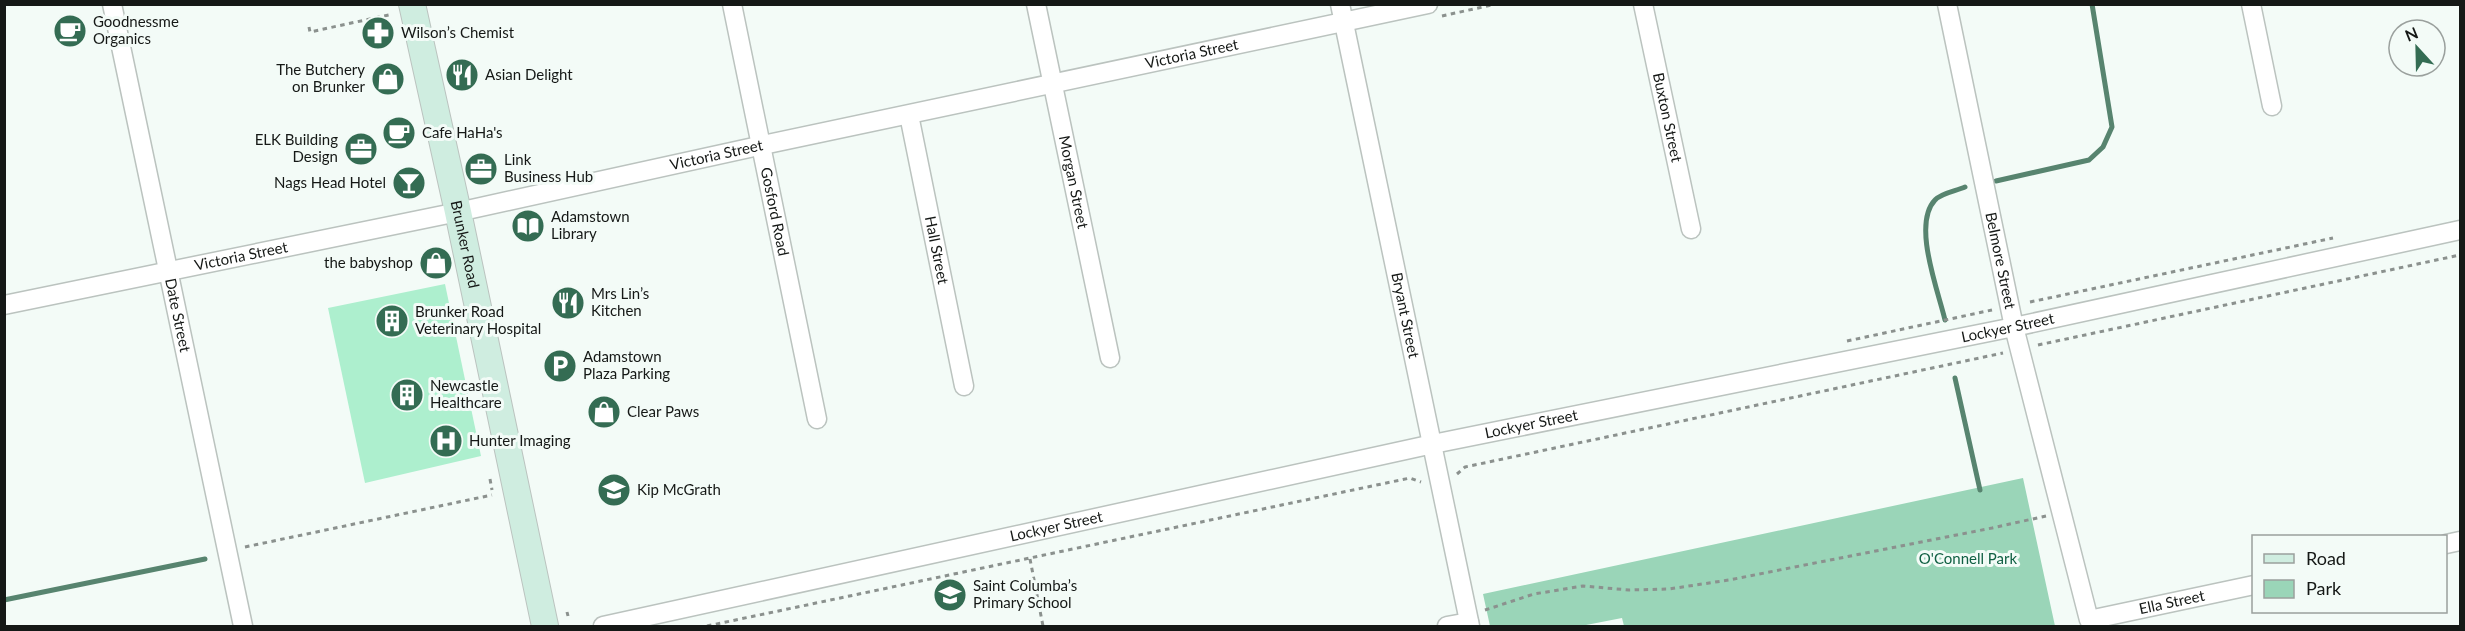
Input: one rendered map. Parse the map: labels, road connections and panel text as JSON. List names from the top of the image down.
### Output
{
  "streets": {
    "main road": ["Brunker Road"],
    "street": [
      "Victoria Street",
      "Buxton Street",
      "Morgan Street",
      "Gosford Road",
      "Hall Street",
      "Belmore Street",
      "Bryant Street",
      "Date Street",
      "Lockyer Street",
      "Ella Street"
    ]
  },
  "crossings": [
    ["Victoria Street", "Morgan Street"],
    ["Victoria Street", "Gosford Road"],
    ["Victoria Street", "Brunker Road"],
    ["Victoria Street", "Hall Street"],
    ["Victoria Street", "Bryant Street"],
    ["Victoria Street", "Date Street"],
    ["Belmore Street", "Lockyer Street"],
    ["Belmore Street", "Ella Street"],
    ["Bryant Street", "Lockyer Street"]
  ],
  "parks": ["O'Connell Park"],
  "places": {
    "cafe": ["Goodnessme Organics", "Cafe HaHa's"],
    "pharmacy": ["Wilson’s Chemist"],
    "restaurant": ["Asian Delight", "Mrs Lin’s Kitchen"],
    "shop": ["The Butchery on Brunker", "the babyshop", "Clear Paws"],
    "office": ["ELK Building Design", "Link Business Hub"],
    "bar": ["Nags Head Hotel"],
    "library": ["Adamstown Library"],
    "building": ["Brunker Road Veterinary Hospital", "Newcastle Healthcare"],
    "parking": ["Adamstown Plaza Parking"],
    "hospital": ["Hunter Imaging"],
    "school or university": ["Kip McGrath", "Saint Columba’s Primary School"]
  },
  "legend": ["Road", "Park"],
  "north": "top"
}
